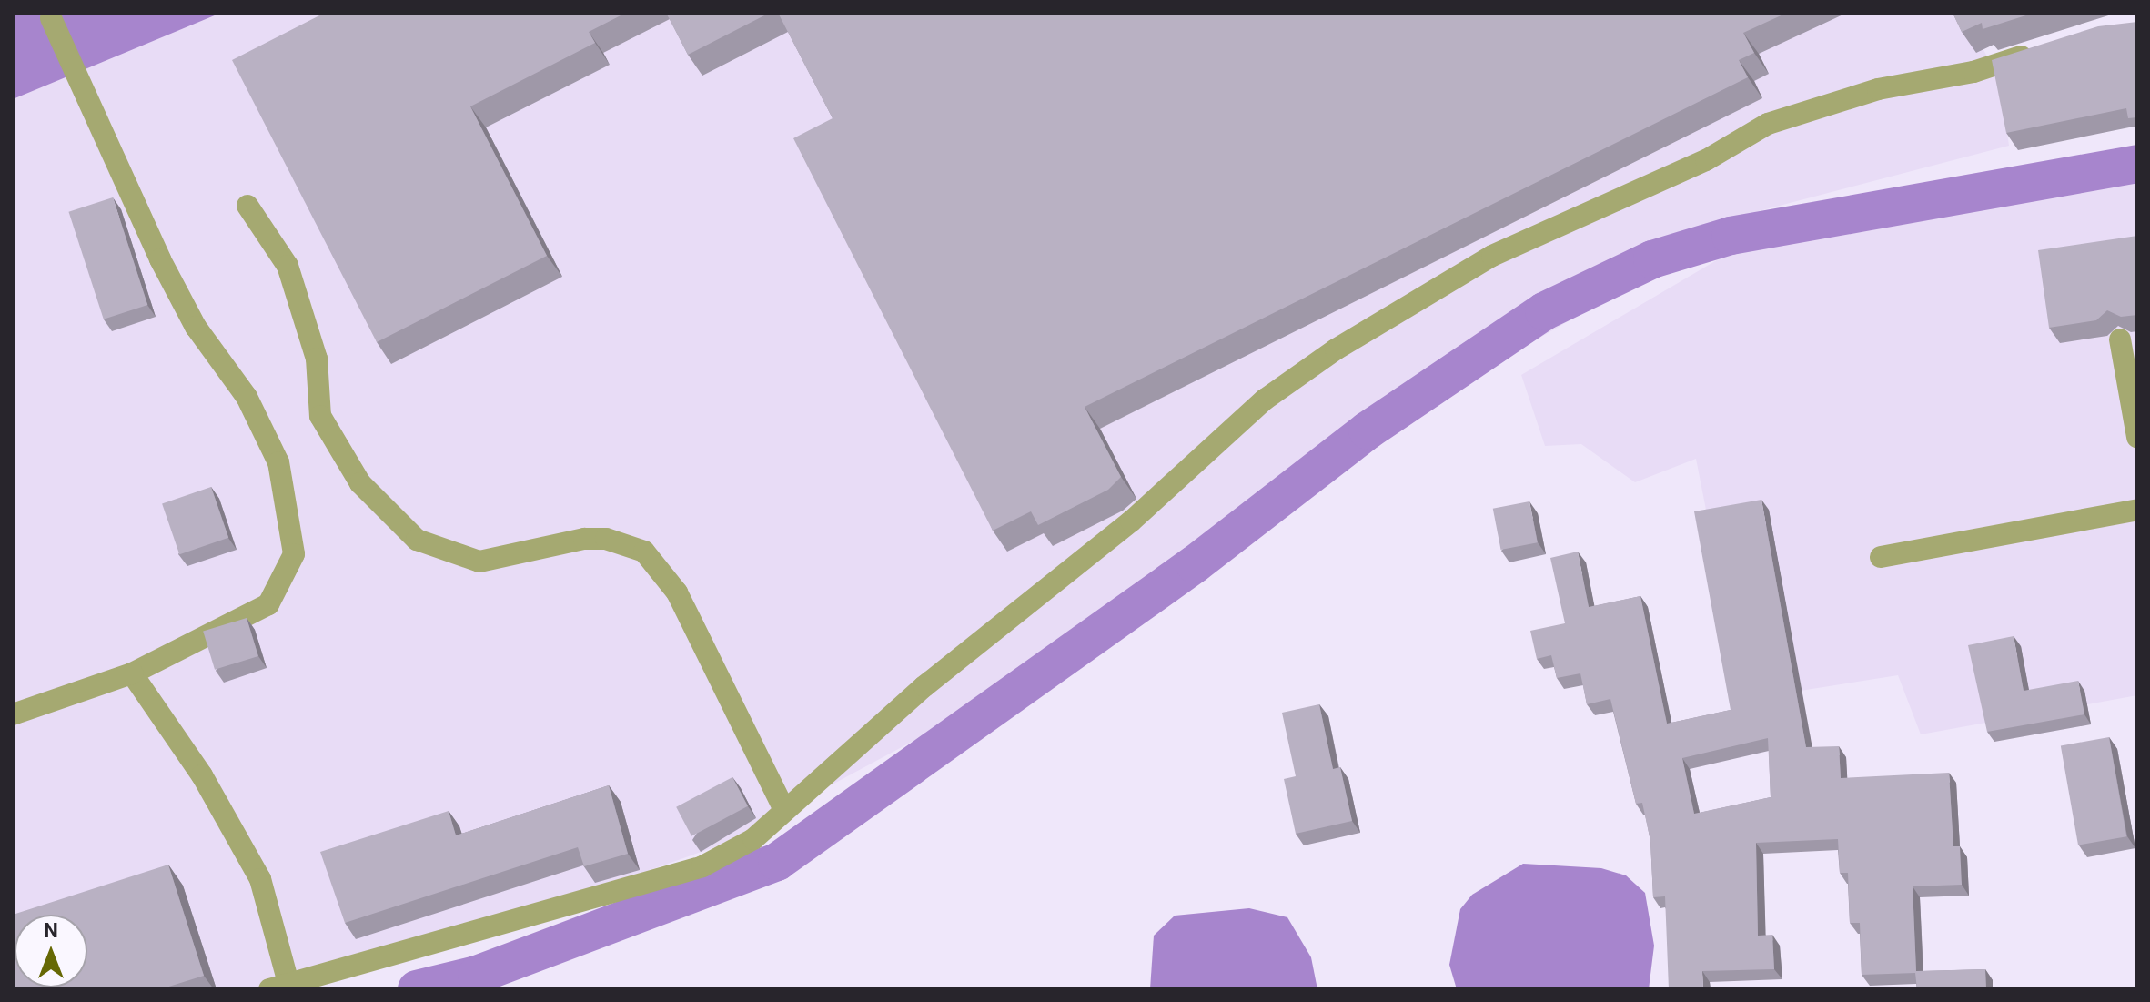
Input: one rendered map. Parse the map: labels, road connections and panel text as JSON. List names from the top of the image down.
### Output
{
  "north": "top"
}
